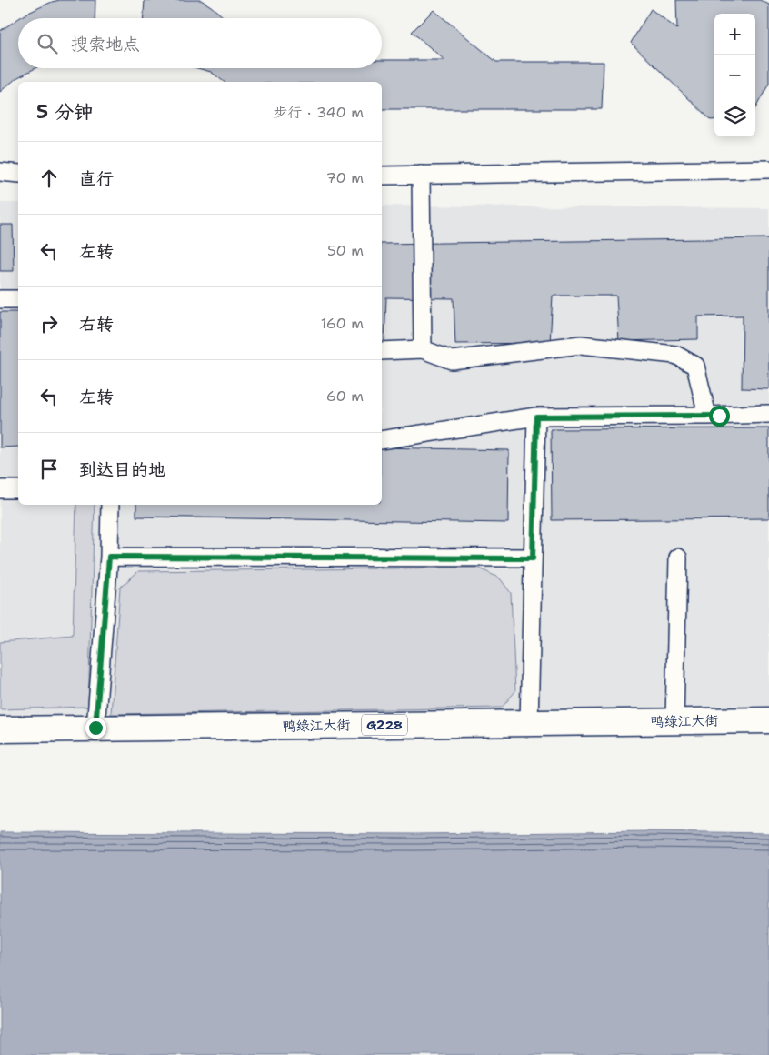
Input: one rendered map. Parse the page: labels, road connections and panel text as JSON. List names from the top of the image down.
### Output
{
  "streets": {
    "highway": ["鸭绿江大街", "G228"]
  },
  "page": {
    "map_buttons": ["+", "−"],
    "search": "搜索地点",
    "heading": ["5 分钟", "步行 · 340 m"],
    "list": [
      ["直行", "70 m"],
      ["左转", "50 m"],
      ["右转", "160 m"],
      ["左转", "60 m"],
      "到达目的地"
    ]
  }
}
